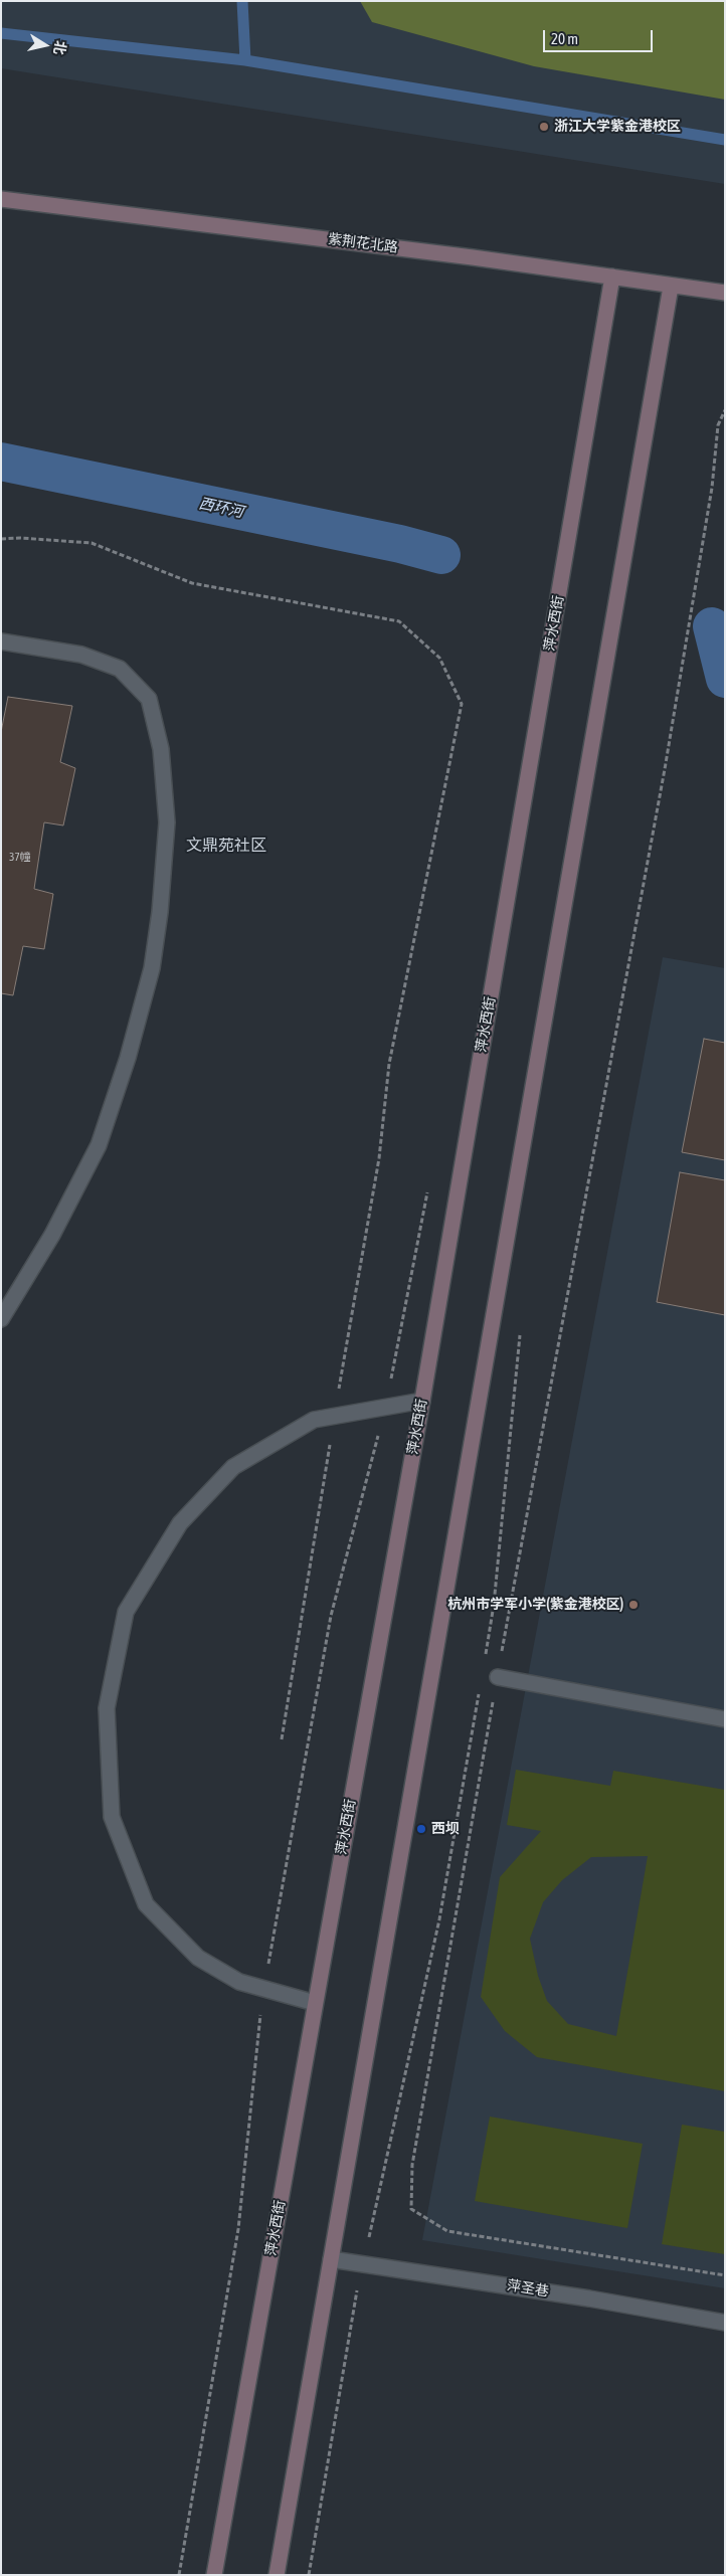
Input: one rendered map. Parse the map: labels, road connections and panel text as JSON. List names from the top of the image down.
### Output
{
  "streets": {
    "main road": ["紫荆花北路", "萍水西街"],
    "street": ["萍圣巷"]
  },
  "crossings": [
    ["紫荆花北路", "萍水西街"]
  ],
  "districts": ["文鼎苑社区"],
  "water": ["西环河"],
  "places": ["浙江大学紫金港校区", "杭州市学军小学(紫金港校区)", "西坝"],
  "house_numbers": ["37幢"],
  "scale_bar": "20 m",
  "north": "right"
}
